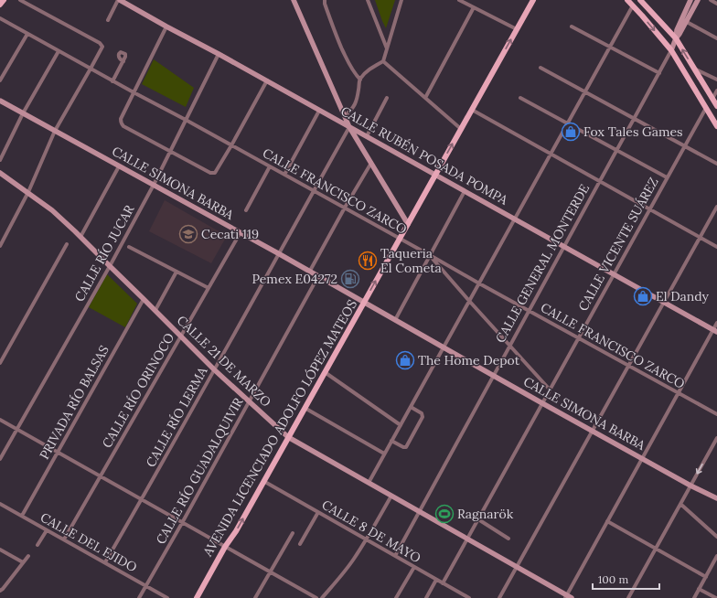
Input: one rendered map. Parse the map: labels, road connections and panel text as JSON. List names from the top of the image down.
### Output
{
  "streets": {
    "main road": ["AVENIDA LICENCIADO ADOLFO LÓPEZ MATEOS"],
    "street": [
      "CALLE RUBÉN POSADA POMPA",
      "CALLE SIMONA BARBA",
      "CALLE FRANCISCO ZARCO",
      "CALLE VICENTE SUÁREZ",
      "CALLE RÍO JUCAR",
      "CALLE GENERAL MONTERDE",
      "CALLE 21 DE MARZO",
      "CALLE RÍO ORINOCO",
      "PRIVADA RÍO BALSAS",
      "CALLE RÍO LERMA",
      "CALLE RÍO GUADALQUIVIR",
      "CALLE 8 DE MAYO",
      "CALLE DEL EJIDO"
    ]
  },
  "crossings": [
    ["CALLE RUBÉN POSADA POMPA", "CALLE VICENTE SUÁREZ"],
    ["CALLE RUBÉN POSADA POMPA", "CALLE RÍO JUCAR"],
    ["CALLE RUBÉN POSADA POMPA", "CALLE GENERAL MONTERDE"],
    ["CALLE RUBÉN POSADA POMPA", "CALLE RÍO LERMA"],
    ["CALLE RUBÉN POSADA POMPA", "AVENIDA LICENCIADO ADOLFO LÓPEZ MATEOS"],
    ["CALLE SIMONA BARBA", "CALLE VICENTE SUÁREZ"],
    ["CALLE SIMONA BARBA", "CALLE RÍO JUCAR"],
    ["CALLE SIMONA BARBA", "CALLE GENERAL MONTERDE"],
    ["CALLE SIMONA BARBA", "CALLE RÍO ORINOCO"],
    ["CALLE SIMONA BARBA", "CALLE RÍO LERMA"],
    ["CALLE SIMONA BARBA", "AVENIDA LICENCIADO ADOLFO LÓPEZ MATEOS"],
    ["CALLE SIMONA BARBA", "CALLE RÍO GUADALQUIVIR"],
    ["CALLE FRANCISCO ZARCO", "CALLE VICENTE SUÁREZ"],
    ["CALLE FRANCISCO ZARCO", "CALLE RÍO JUCAR"],
    ["CALLE FRANCISCO ZARCO", "CALLE GENERAL MONTERDE"],
    ["CALLE FRANCISCO ZARCO", "CALLE RÍO LERMA"],
    ["CALLE FRANCISCO ZARCO", "AVENIDA LICENCIADO ADOLFO LÓPEZ MATEOS"],
    ["CALLE VICENTE SUÁREZ", "CALLE 21 DE MARZO"],
    ["CALLE VICENTE SUÁREZ", "CALLE 8 DE MAYO"],
    ["CALLE RÍO JUCAR", "CALLE 21 DE MARZO"],
    ["CALLE GENERAL MONTERDE", "CALLE 21 DE MARZO"],
    ["CALLE GENERAL MONTERDE", "CALLE 8 DE MAYO"],
    ["CALLE 21 DE MARZO", "CALLE RÍO ORINOCO"],
    ["CALLE 21 DE MARZO", "PRIVADA RÍO BALSAS"],
    ["CALLE 21 DE MARZO", "CALLE RÍO LERMA"],
    ["CALLE 21 DE MARZO", "AVENIDA LICENCIADO ADOLFO LÓPEZ MATEOS"],
    ["CALLE 21 DE MARZO", "CALLE RÍO GUADALQUIVIR"],
    ["CALLE RÍO ORINOCO", "CALLE DEL EJIDO"],
    ["PRIVADA RÍO BALSAS", "CALLE DEL EJIDO"],
    ["CALLE RÍO LERMA", "CALLE DEL EJIDO"],
    ["AVENIDA LICENCIADO ADOLFO LÓPEZ MATEOS", "CALLE 8 DE MAYO"],
    ["CALLE RÍO GUADALQUIVIR", "CALLE DEL EJIDO"]
  ],
  "one_way": ["AVENIDA LICENCIADO ADOLFO LÓPEZ MATEOS"],
  "places": {
    "shop": ["Fox Tales Games", "El Dandy", "The Home Depot"],
    "school or university": ["Cecati 119"],
    "restaurant": ["Taqueria El Cometa"],
    "fuel station": ["Pemex E04272"],
    "sports": ["Ragnarök"]
  },
  "scale_bar": "100 m"
}
